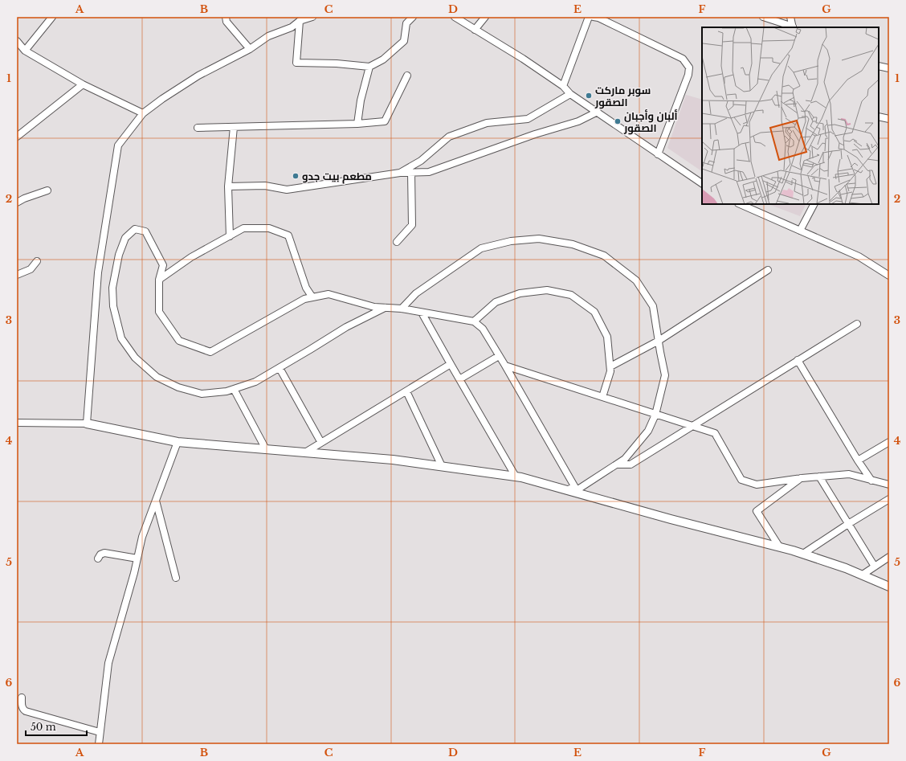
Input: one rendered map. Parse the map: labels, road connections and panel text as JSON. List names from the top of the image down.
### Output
{
  "places": ["سوبر ماركت الصقور", "ألبان وأجبان الصقور", "مطعم بيت جدو"],
  "scale_bar": "50 m",
  "grid": {
    "columns": [
      "A",
      "B",
      "C",
      "D",
      "E",
      "F",
      "G"
    ],
    "rows": [
      "1",
      "2",
      "3",
      "4",
      "5",
      "6"
    ]
  }
}
